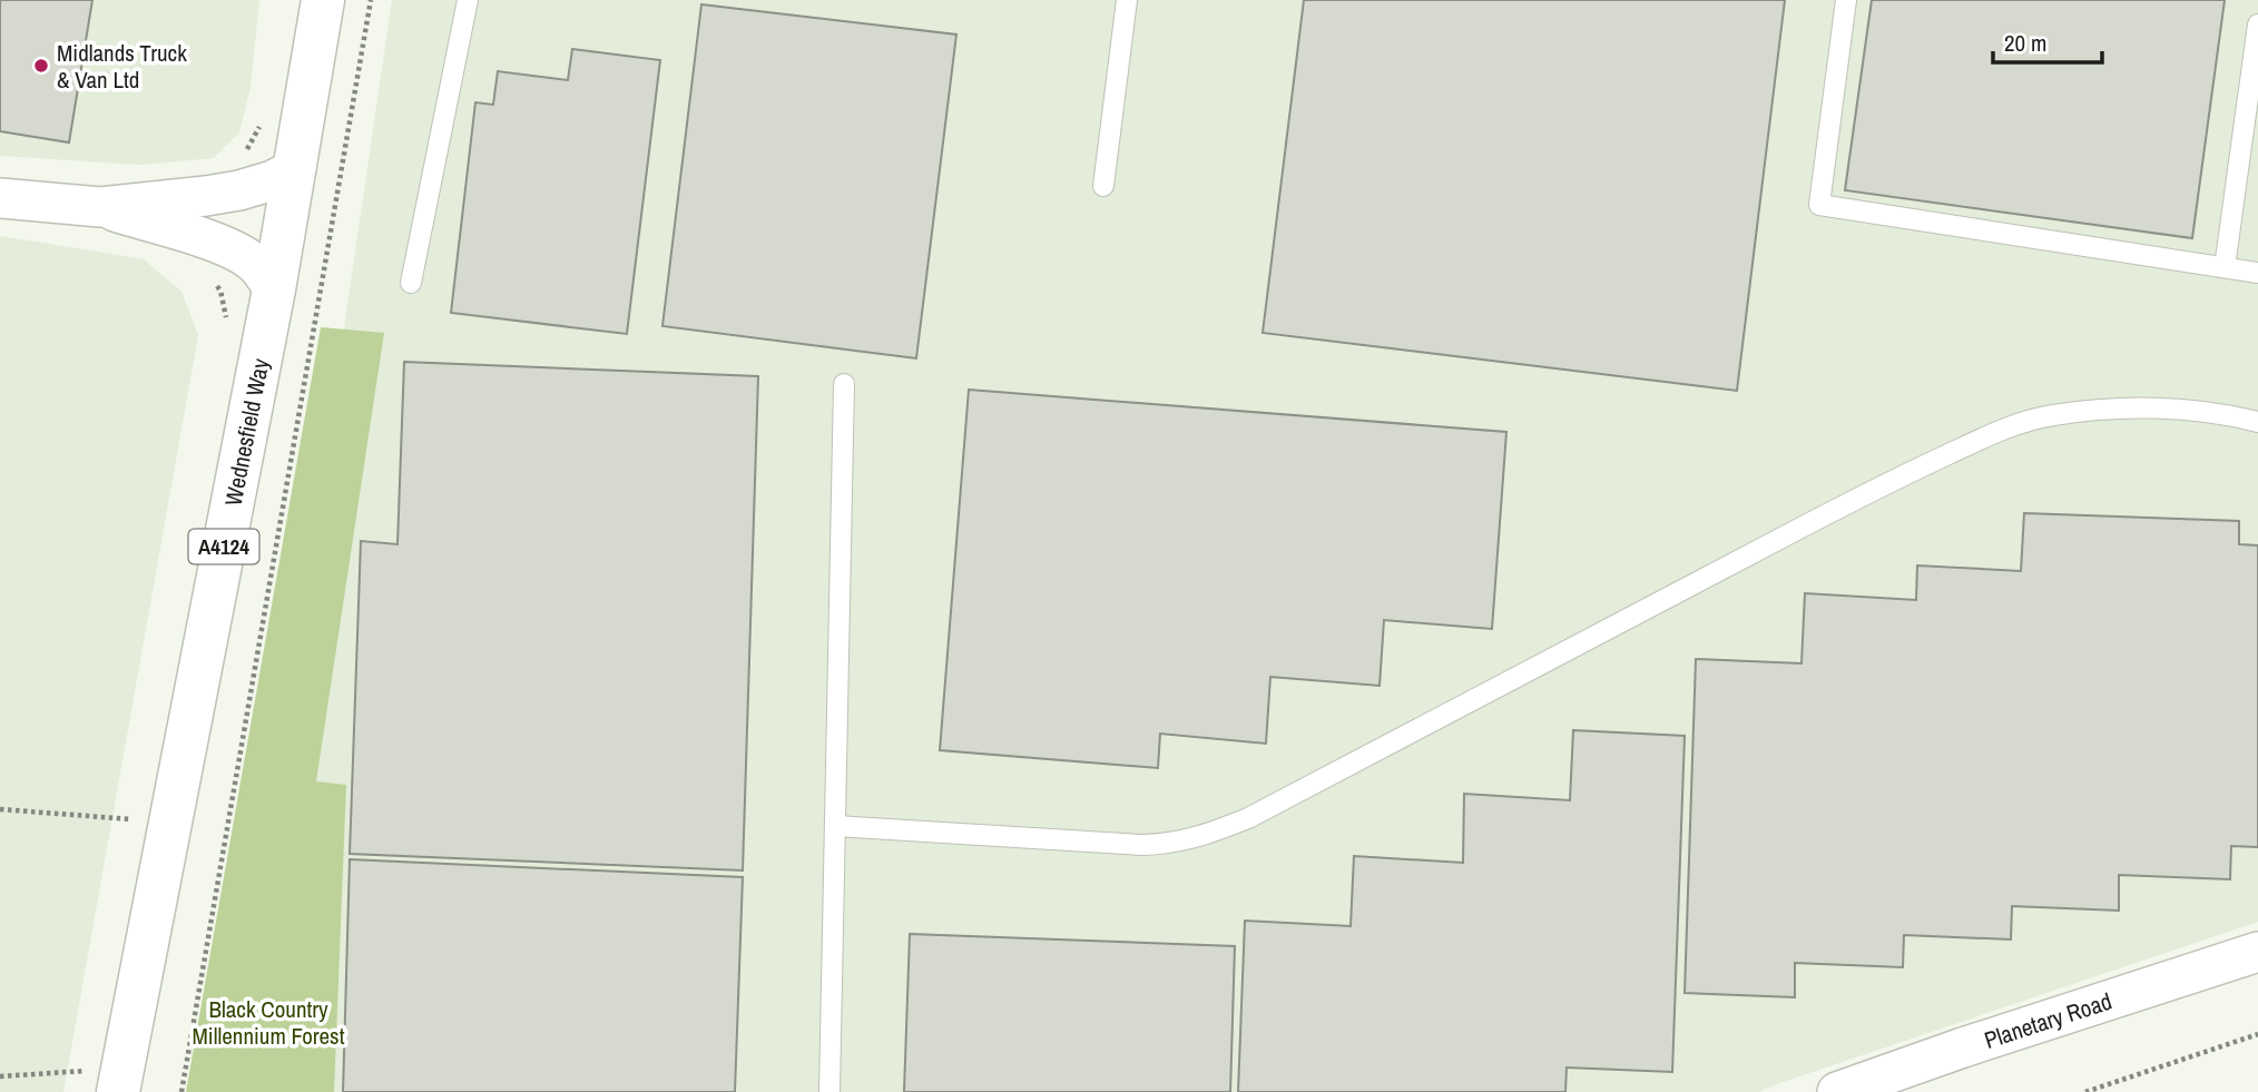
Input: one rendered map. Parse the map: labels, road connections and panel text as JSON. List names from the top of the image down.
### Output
{
  "streets": {
    "main road": ["Wednesfield Way", "A4124"],
    "street": ["Planetary Road"]
  },
  "parks": ["Black Country Millennium Forest"],
  "places": ["Midlands Truck & Van Ltd"],
  "scale_bar": "20 m"
}
